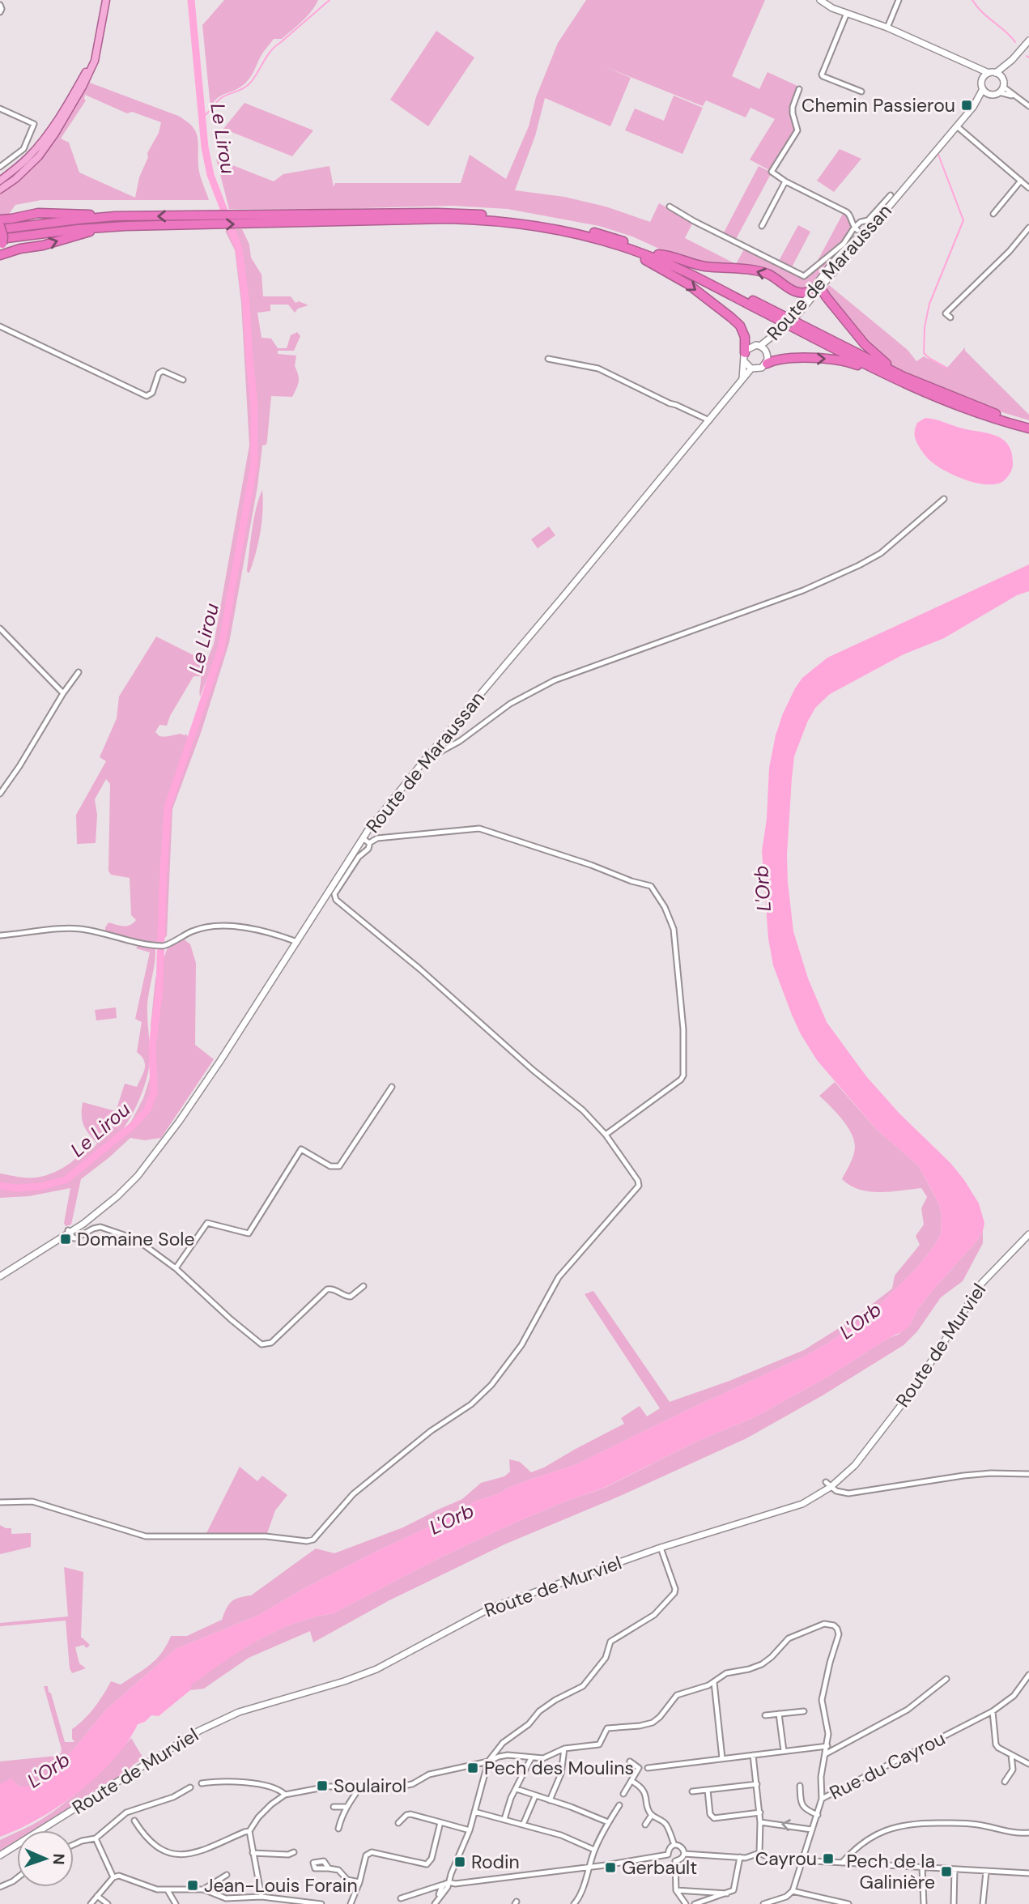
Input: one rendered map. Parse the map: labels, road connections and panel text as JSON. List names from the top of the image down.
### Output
{
  "streets": {
    "main road": ["Route de Maraussan", "Route de Murviel"],
    "street": ["Rue du Cayrou"]
  },
  "water": ["Le Lirou", "L'Orb"],
  "places": {
    "transit": [
      "Chemin Passierou",
      "Domaine Sole",
      "Pech des Moulins",
      "Soulairol",
      "Cayrou",
      "Rodin",
      "Gerbault",
      "Pech de la Galinière",
      "Jean-Louis Forain"
    ]
  },
  "north": "right"
}
